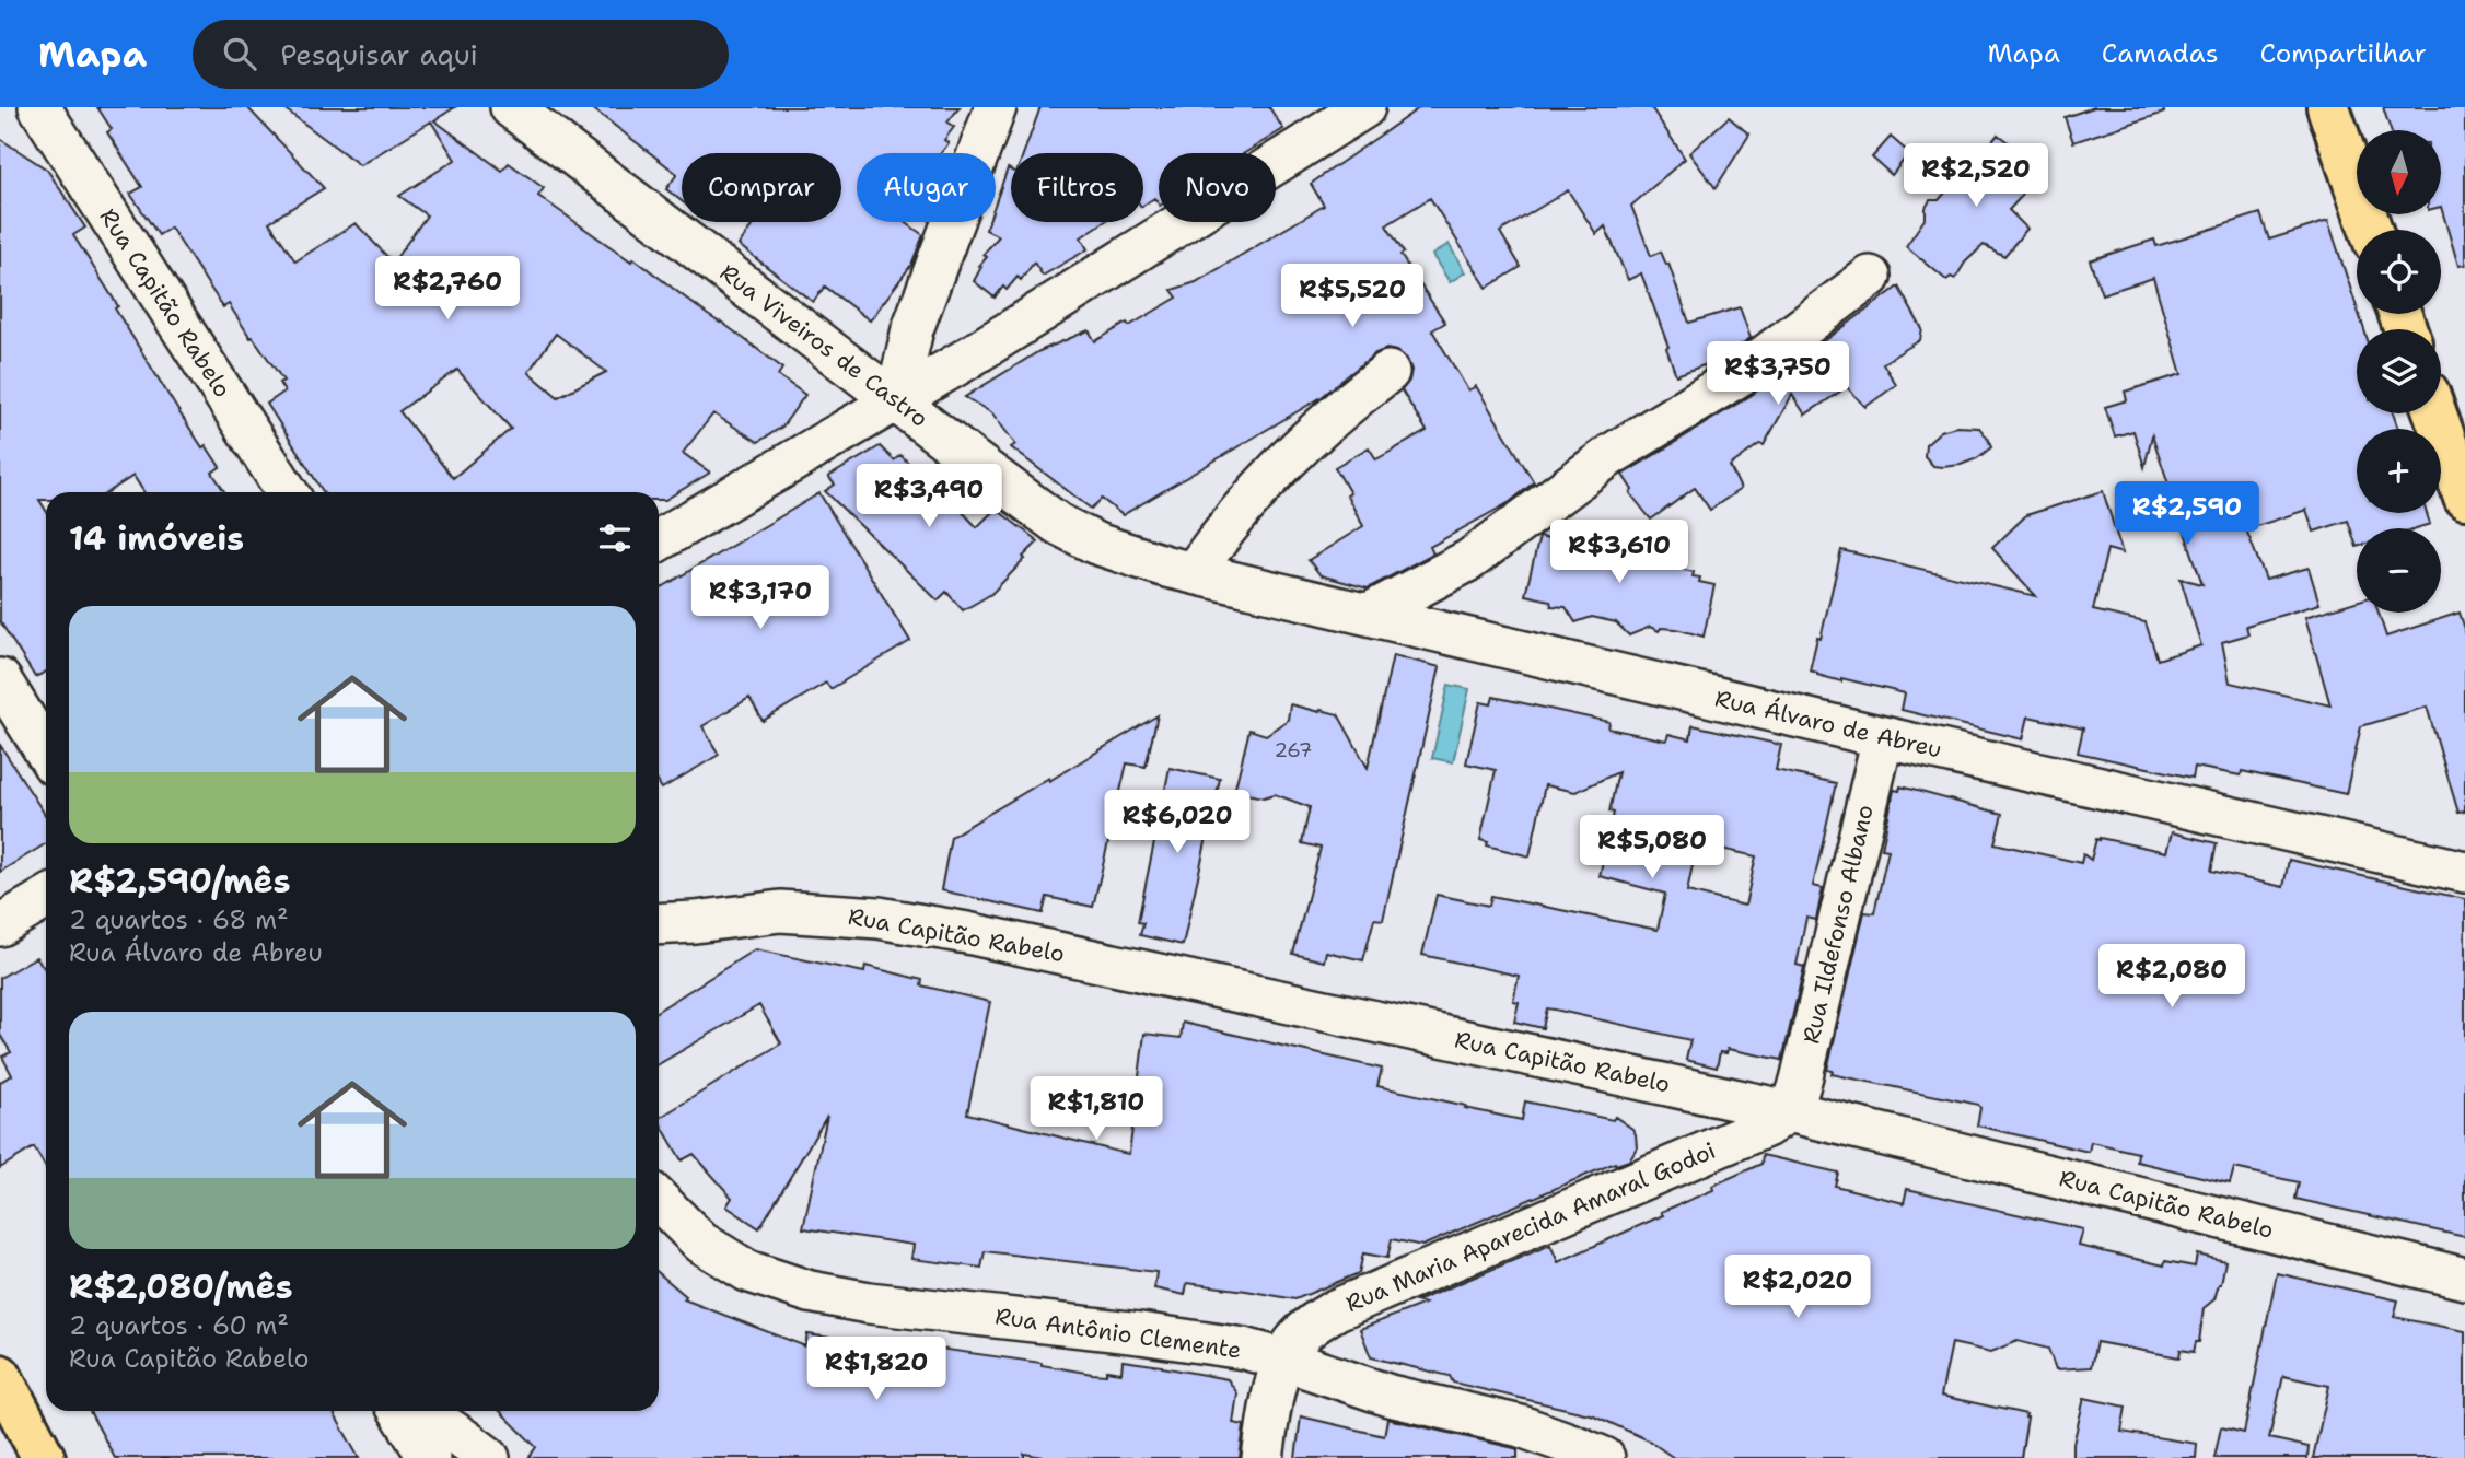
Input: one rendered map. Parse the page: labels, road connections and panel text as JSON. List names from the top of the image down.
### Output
{
  "streets": {
    "street": [
      "Rua Capitão Rabelo",
      "Rua Viveiros de Castro",
      "Rua Álvaro de Abreu",
      "Rua Ildefonso Albano",
      "Rua Maria Aparecida Amaral Godoi",
      "Rua Antônio Clemente"
    ]
  },
  "crossings": [
    ["Rua Capitão Rabelo", "Rua Ildefonso Albano"],
    ["Rua Capitão Rabelo", "Rua Maria Aparecida Amaral Godoi"],
    ["Rua Viveiros de Castro", "Rua Álvaro de Abreu"],
    ["Rua Álvaro de Abreu", "Rua Ildefonso Albano"],
    ["Rua Ildefonso Albano", "Rua Maria Aparecida Amaral Godoi"],
    ["Rua Maria Aparecida Amaral Godoi", "Rua Antônio Clemente"]
  ],
  "house_numbers": ["267"],
  "north": "bottom",
  "page": {
    "header": "Mapa",
    "search": "Pesquisar aqui",
    "nav": ["Mapa", "Camadas", "Compartilhar"],
    "map_buttons": ["+", "−"],
    "price": [
      "R$2,520",
      "R$2,760",
      "R$5,520",
      "R$3,750",
      "R$3,490",
      "R$2,590",
      "R$3,610",
      "R$3,170",
      "R$6,020",
      "R$5,080",
      "R$2,080",
      "R$1,810",
      "R$2,020",
      "R$1,820"
    ],
    "chip": [
      "Comprar",
      "Alugar",
      "Filtros",
      "Novo"
    ],
    "heading": "14 imóveis",
    "list": [
      {
        "name": "R$2,590/mês",
        "note": "2 quartos · 68 m² · Rua Álvaro de Abreu"
      },
      {
        "name": "R$2,080/mês",
        "note": "2 quartos · 60 m² · Rua Capitão Rabelo"
      }
    ]
  }
}
